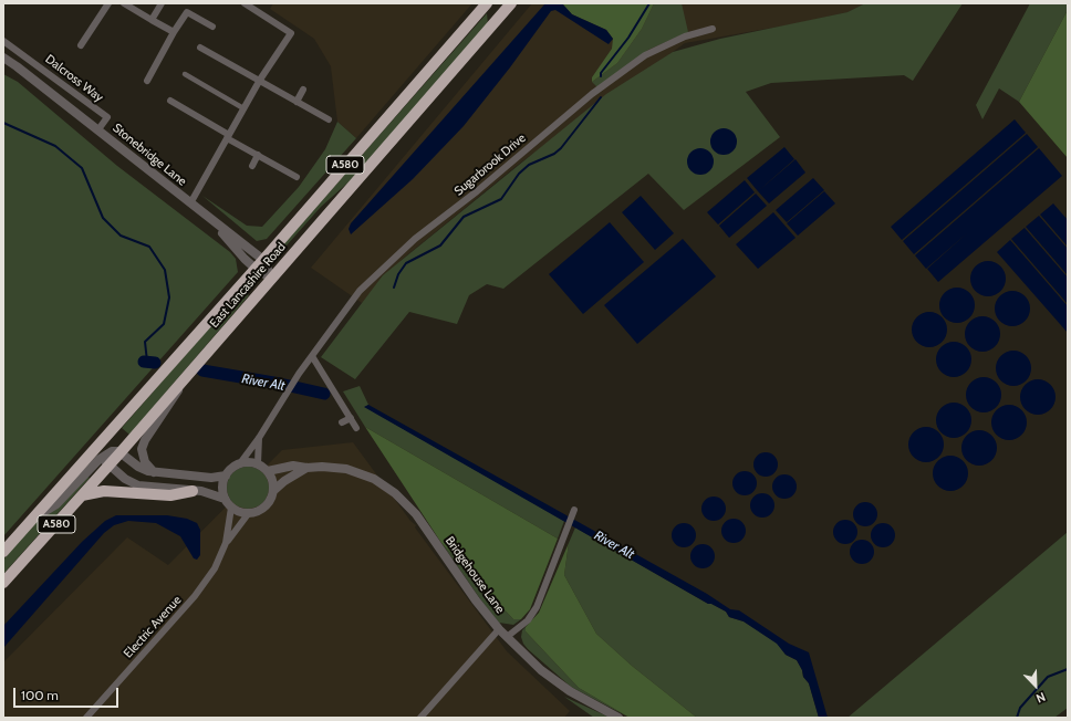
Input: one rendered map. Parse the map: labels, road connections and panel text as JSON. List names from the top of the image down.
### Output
{
  "streets": {
    "highway": ["A580", "East Lancashire Road"],
    "street": [
      "Dalcross Way",
      "Stonebridge Lane",
      "Sugarbrook Drive",
      "Bridgehouse Lane",
      "Electric Avenue"
    ]
  },
  "crossings": [
    ["Dalcross Way", "Stonebridge Lane"],
    ["Stonebridge Lane", "East Lancashire Road"],
    ["Bridgehouse Lane", "Electric Avenue"]
  ],
  "water": ["River Alt"],
  "scale_bar": "100 m",
  "north": "bottom right"
}
